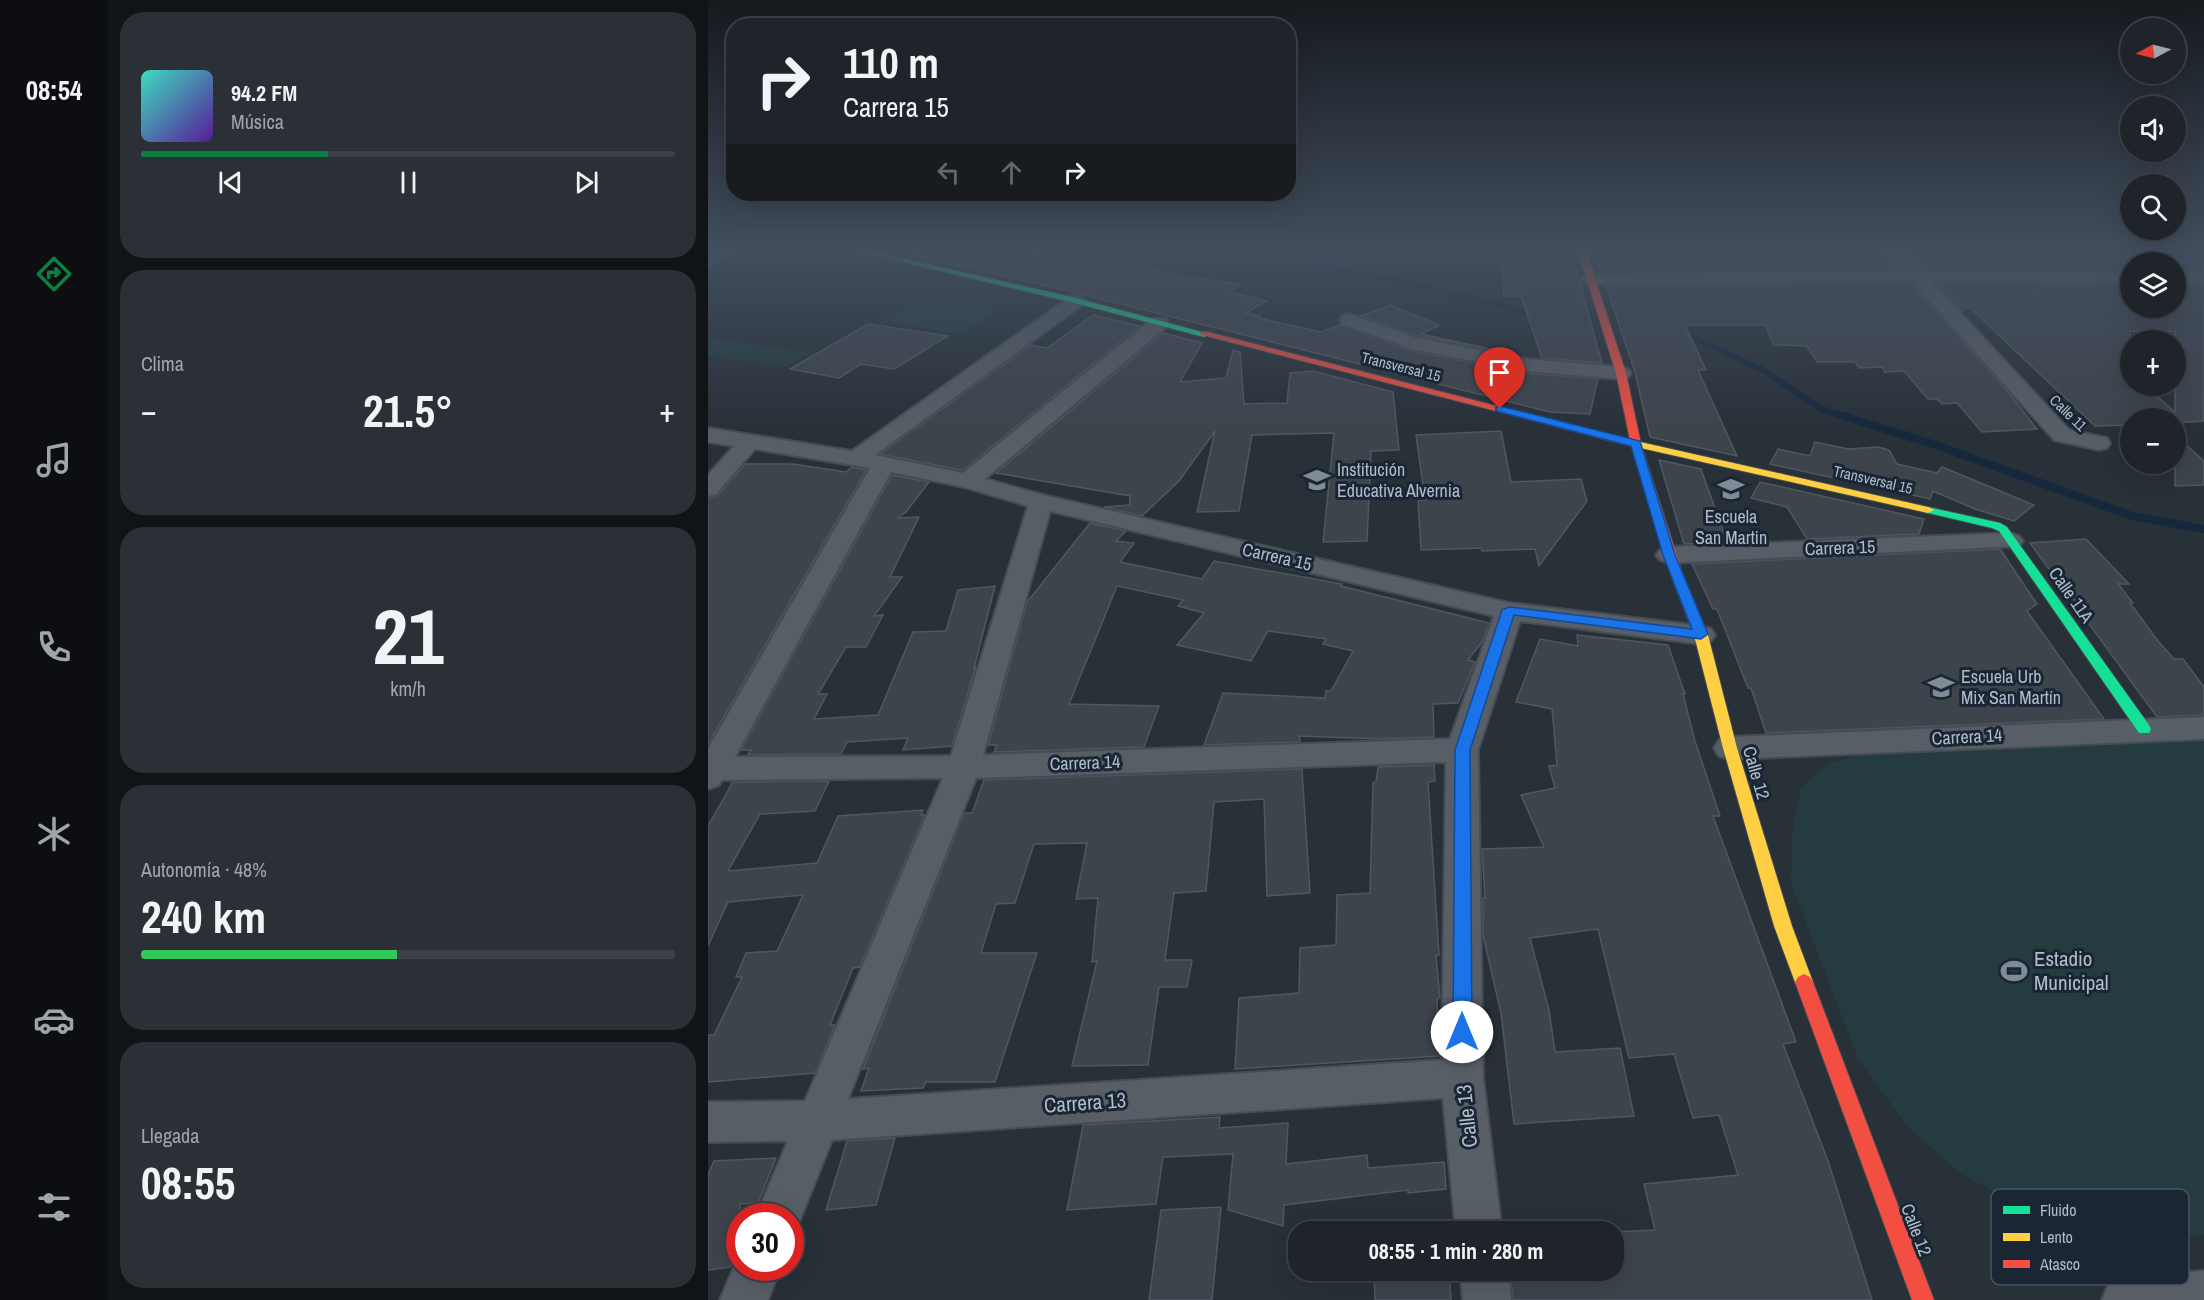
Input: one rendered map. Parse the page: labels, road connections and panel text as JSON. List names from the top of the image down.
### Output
{
  "streets": {
    "street": [
      "Transversal 15",
      "Calle 11",
      "Carrera 15",
      "Calle 11A",
      "Carrera 14",
      "Calle 12",
      "Carrera 13",
      "Calle 13"
    ]
  },
  "crossings": [
    ["Transversal 15", "Calle 11A"],
    ["Transversal 15", "Calle 12"],
    ["Carrera 15", "Calle 11A"],
    ["Carrera 15", "Calle 12"],
    ["Carrera 15", "Calle 13"],
    ["Calle 11A", "Carrera 14"],
    ["Carrera 14", "Calle 12"],
    ["Carrera 14", "Calle 13"],
    ["Carrera 13", "Calle 13"]
  ],
  "places": {
    "school or university": ["Institución Educativa Alvernia", "Escuela San Martin", "Escuela Urb Mix San Martín"],
    "sports": ["Estadio Municipal"]
  },
  "legend": ["Fluido", "Lento", "Atasco"],
  "north": "left",
  "page": {
    "tabs": "08:54",
    "map_buttons": ["+", "−"],
    "turn": ["110 m", "Carrera 15"],
    "song": ["94.2 FM", "Música"],
    "tile": [
      "Clima",
      ["21", "km/h"],
      ["Autonomía · 48%", "240 km"],
      ["Llegada", "08:55"]
    ],
    "heat": ["−", "21.5°", "+"],
    "limit": "30",
    "trip": "08:55 · 1 min · 280 m"
  }
}
